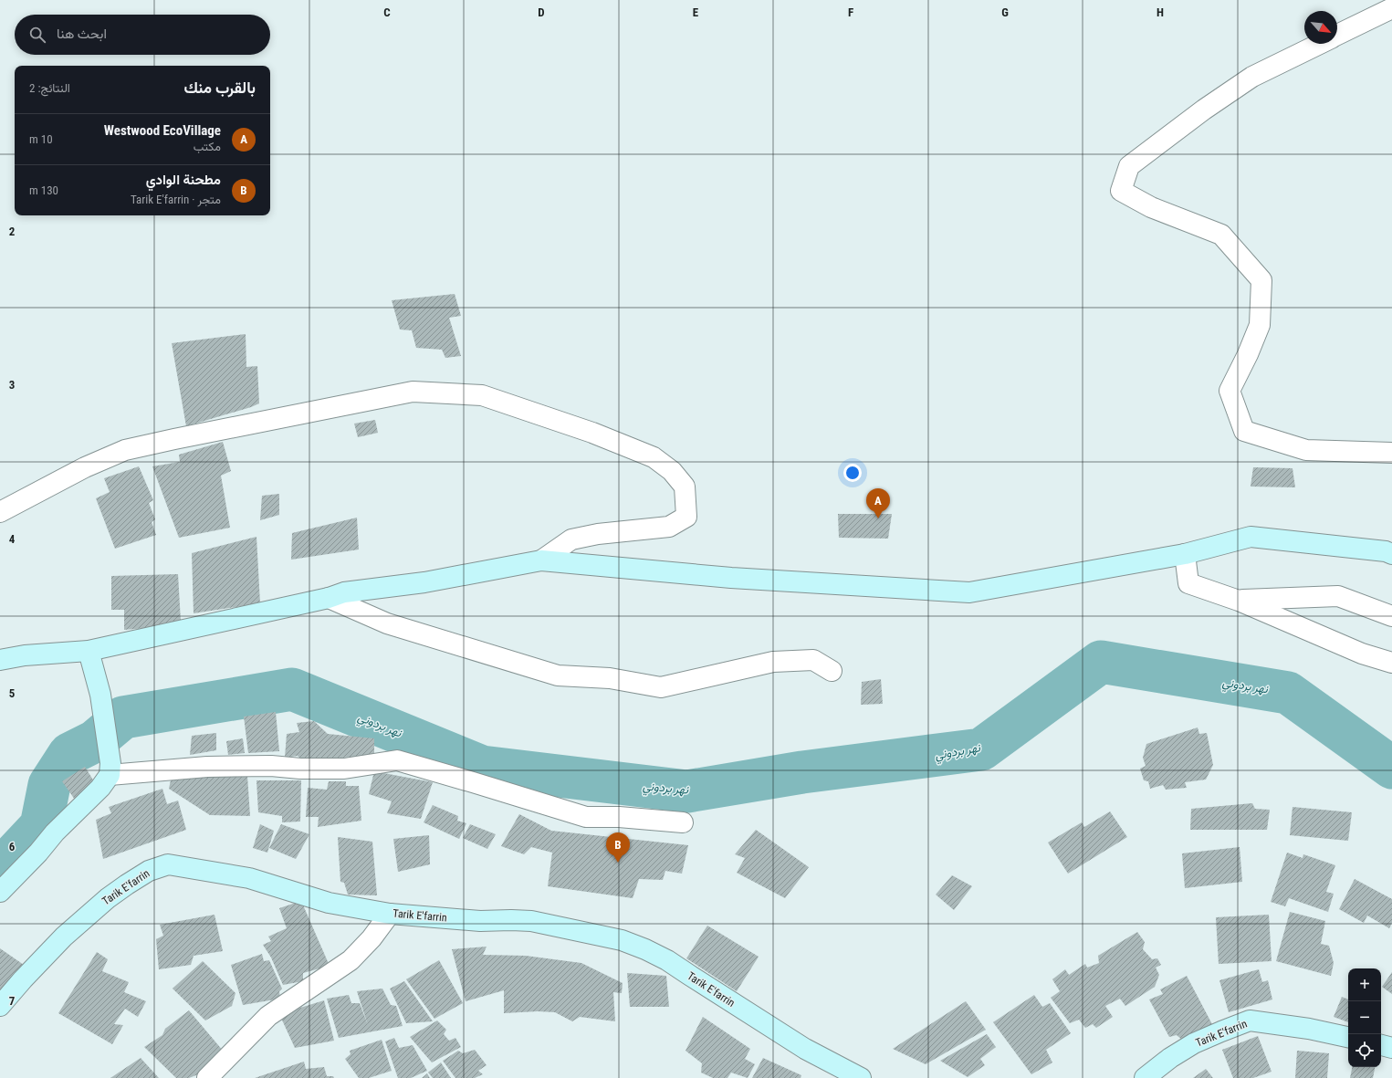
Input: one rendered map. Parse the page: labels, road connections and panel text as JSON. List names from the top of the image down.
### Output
{
  "streets": {
    "street": ["Tarik E'farrin"]
  },
  "water": ["نهر بردوني"],
  "north": "bottom right",
  "page": {
    "search": "ابحث هنا",
    "heading": ["بالقرب منك", "النتائج: 2"],
    "list": [
      {
        "mark": "A",
        "name": "Westwood EcoVillage",
        "note": "مكتب",
        "value": "10 m"
      },
      {
        "mark": "B",
        "name": "مطحنة الوادي",
        "note": "متجر · Tarik E'farrin",
        "value": "130 m"
      }
    ],
    "pins": ["A", "B"],
    "map_buttons": ["+", "−"]
  },
  "grid": {
    "columns": [
      "C",
      "D",
      "E",
      "F",
      "G",
      "H"
    ],
    "rows": [
      "2",
      "3",
      "4",
      "5",
      "6",
      "7"
    ]
  }
}
